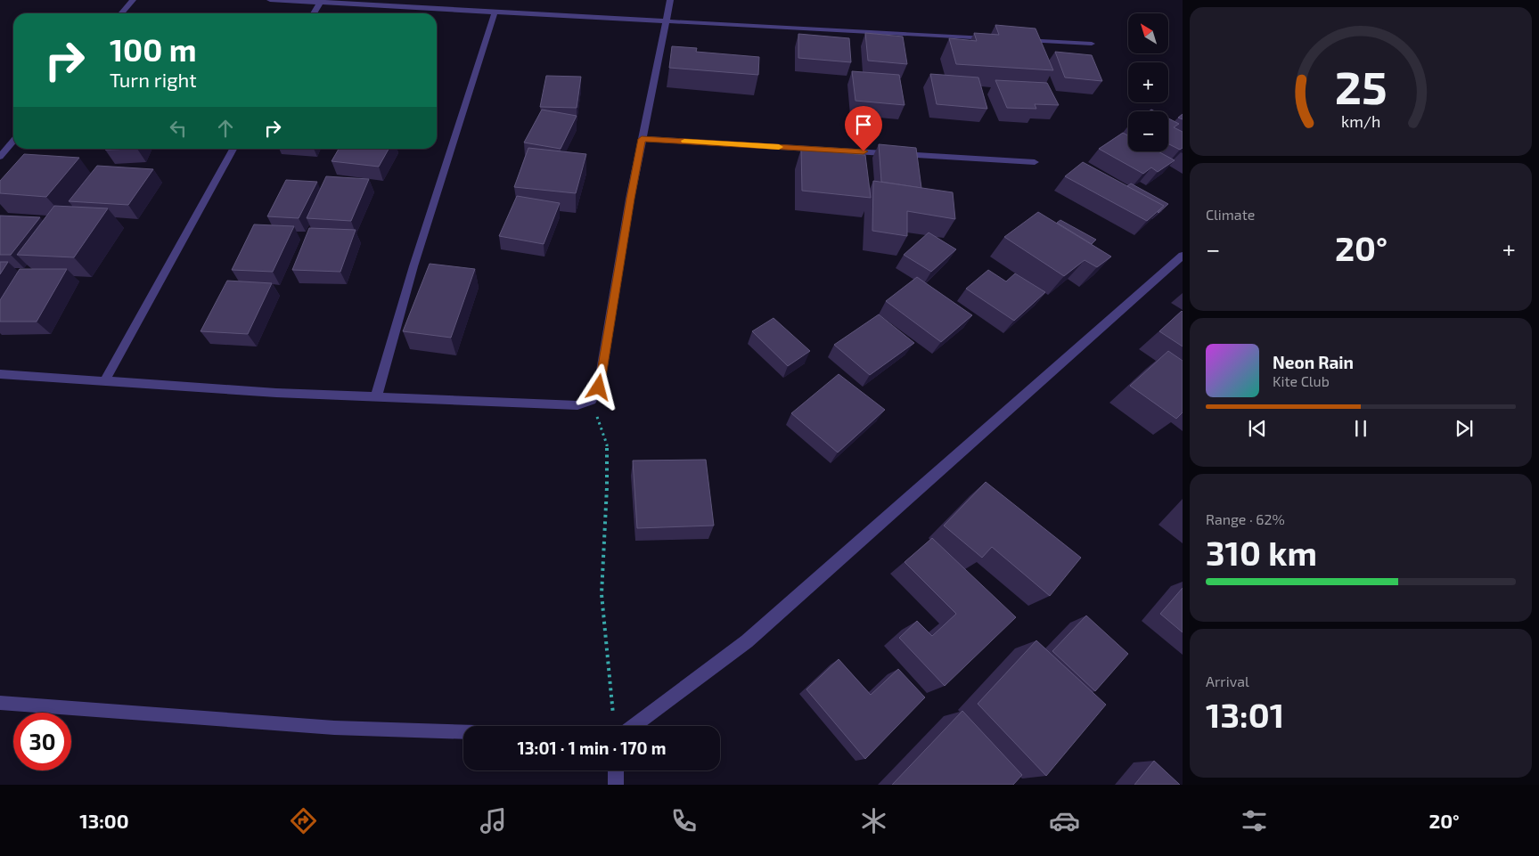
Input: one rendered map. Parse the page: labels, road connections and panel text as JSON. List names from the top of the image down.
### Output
{
  "north": "top left",
  "page": {
    "map_buttons": ["+", "−"],
    "turn": ["100 m", "Turn right"],
    "tile": [
      "Climate",
      ["Range · 62%", "310 km"],
      ["Arrival", "13:01"]
    ],
    "heat": ["−", "20°", "+"],
    "song": ["Neon Rain", "Kite Club"],
    "limit": "30",
    "trip": "13:01 · 1 min · 170 m",
    "tabs": ["13:00", "20°"],
    "gauge": ["25", "km/h"]
  }
}
